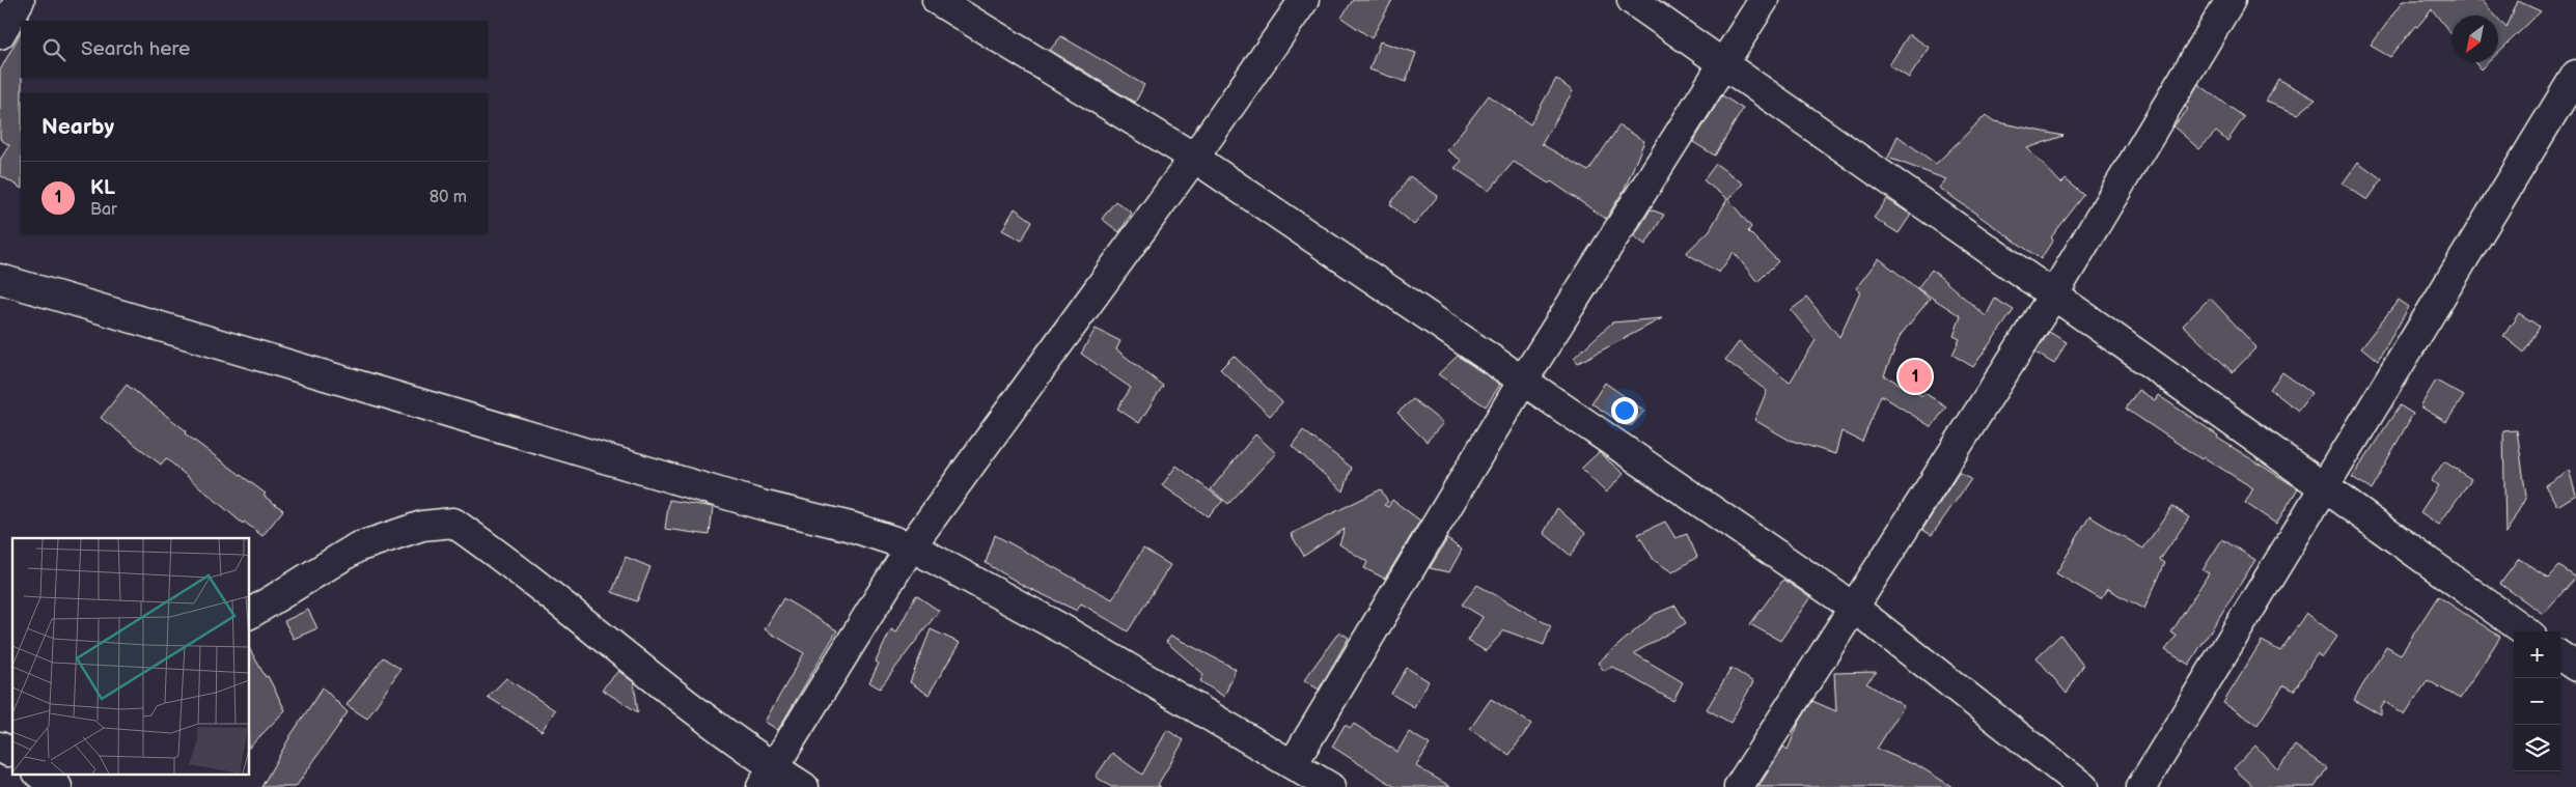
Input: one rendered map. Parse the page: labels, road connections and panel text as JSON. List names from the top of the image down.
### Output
{
  "north": "bottom left",
  "page": {
    "search": "Search here",
    "heading": "Nearby",
    "list": [
      {
        "mark": "1",
        "name": "KL",
        "note": "Bar",
        "value": "80 m"
      }
    ],
    "pins": "1",
    "map_buttons": ["+", "−"]
  }
}
